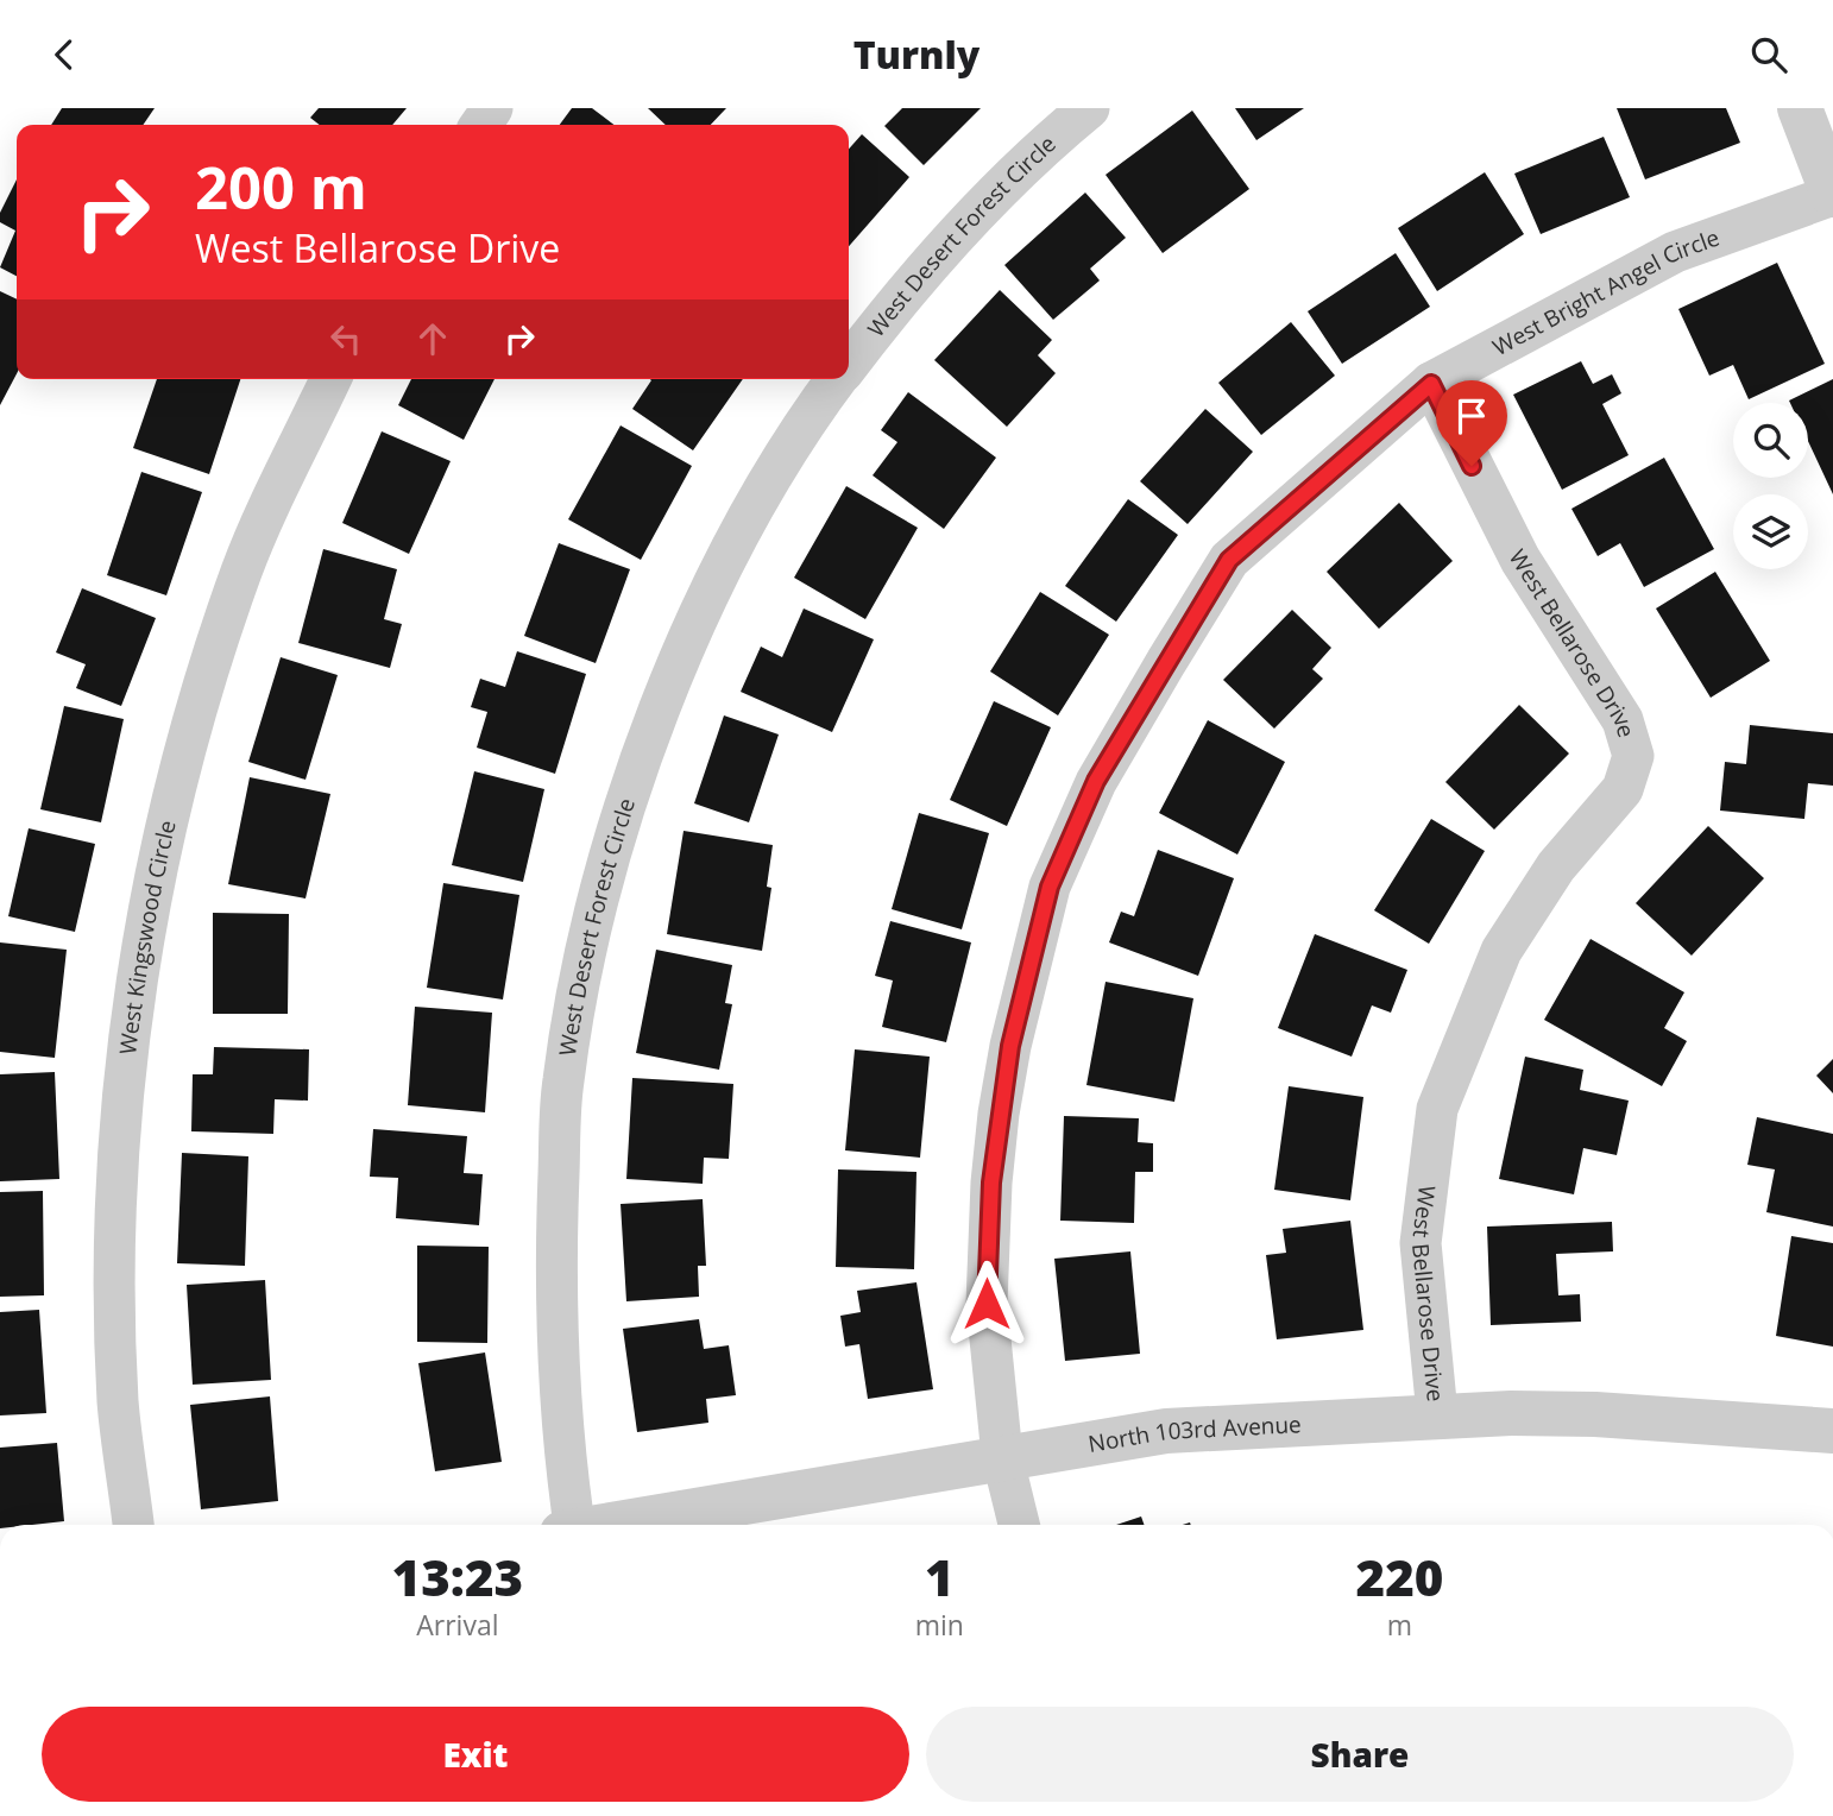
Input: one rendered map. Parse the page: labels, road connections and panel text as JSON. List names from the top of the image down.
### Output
{
  "streets": {
    "street": [
      "West Desert Forest Circle",
      "West Bright Angel Circle",
      "West Bellarose Drive",
      "West Kingswood Circle",
      "North 103rd Avenue"
    ]
  },
  "crossings": [
    ["West Bright Angel Circle", "West Bellarose Drive"],
    ["West Bright Angel Circle", "North 103rd Avenue"],
    ["West Bellarose Drive", "North 103rd Avenue"]
  ],
  "page": {
    "header": "Turnly",
    "turn": ["200 m", "West Bellarose Drive"],
    "eta": [
      "13:23",
      "Arrival",
      "1",
      "min",
      "220",
      "m"
    ],
    "buttons": ["Exit", "Share"]
  }
}
